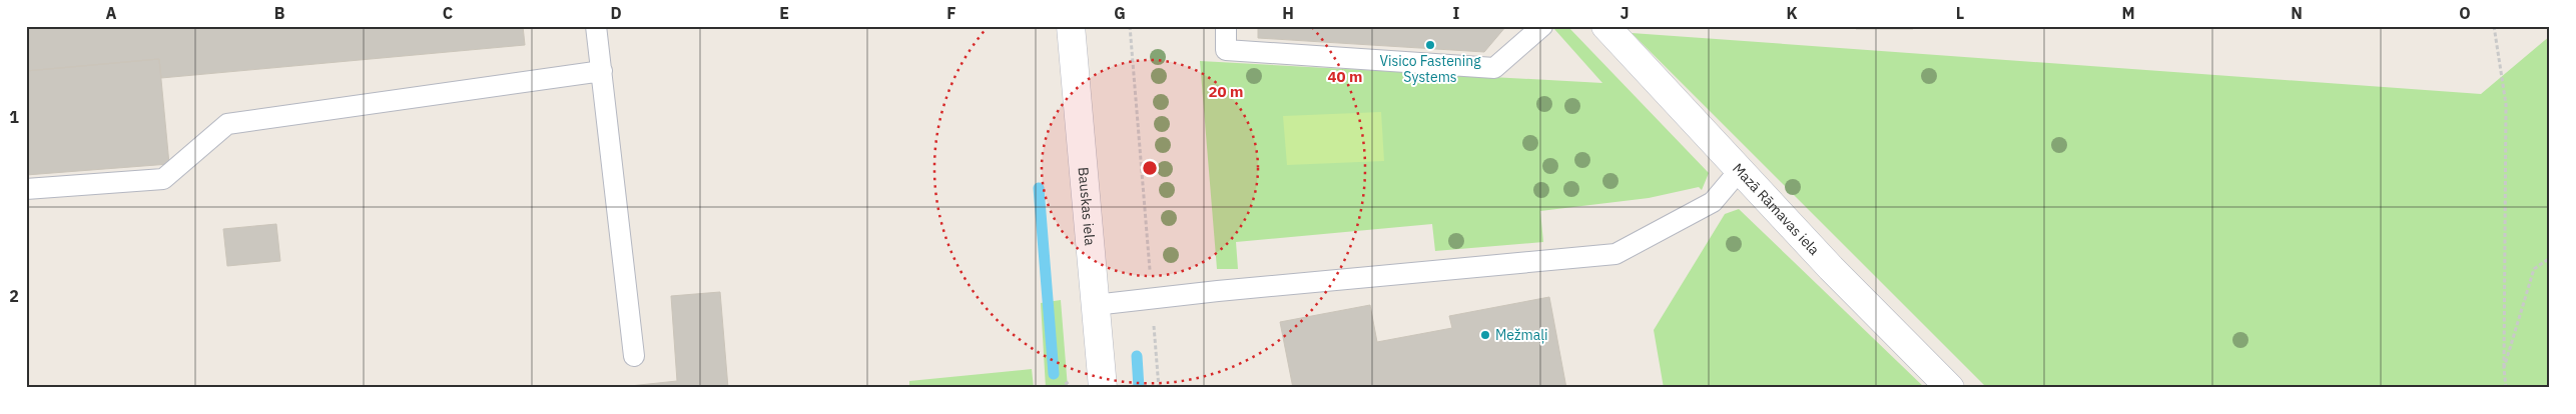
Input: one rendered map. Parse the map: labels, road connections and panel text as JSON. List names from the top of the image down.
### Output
{
  "streets": {
    "street": ["Bauskas iela", "Mazā Rāmavas iela"]
  },
  "places": ["Visico Fastening Systems", "Mežmaļi"],
  "grid": {
    "columns": [
      "A",
      "B",
      "C",
      "D",
      "E",
      "F",
      "G",
      "H",
      "I",
      "J",
      "K",
      "L",
      "M",
      "N",
      "O"
    ],
    "rows": ["1", "2"]
  },
  "rings": ["40 m", "20 m"]
}
